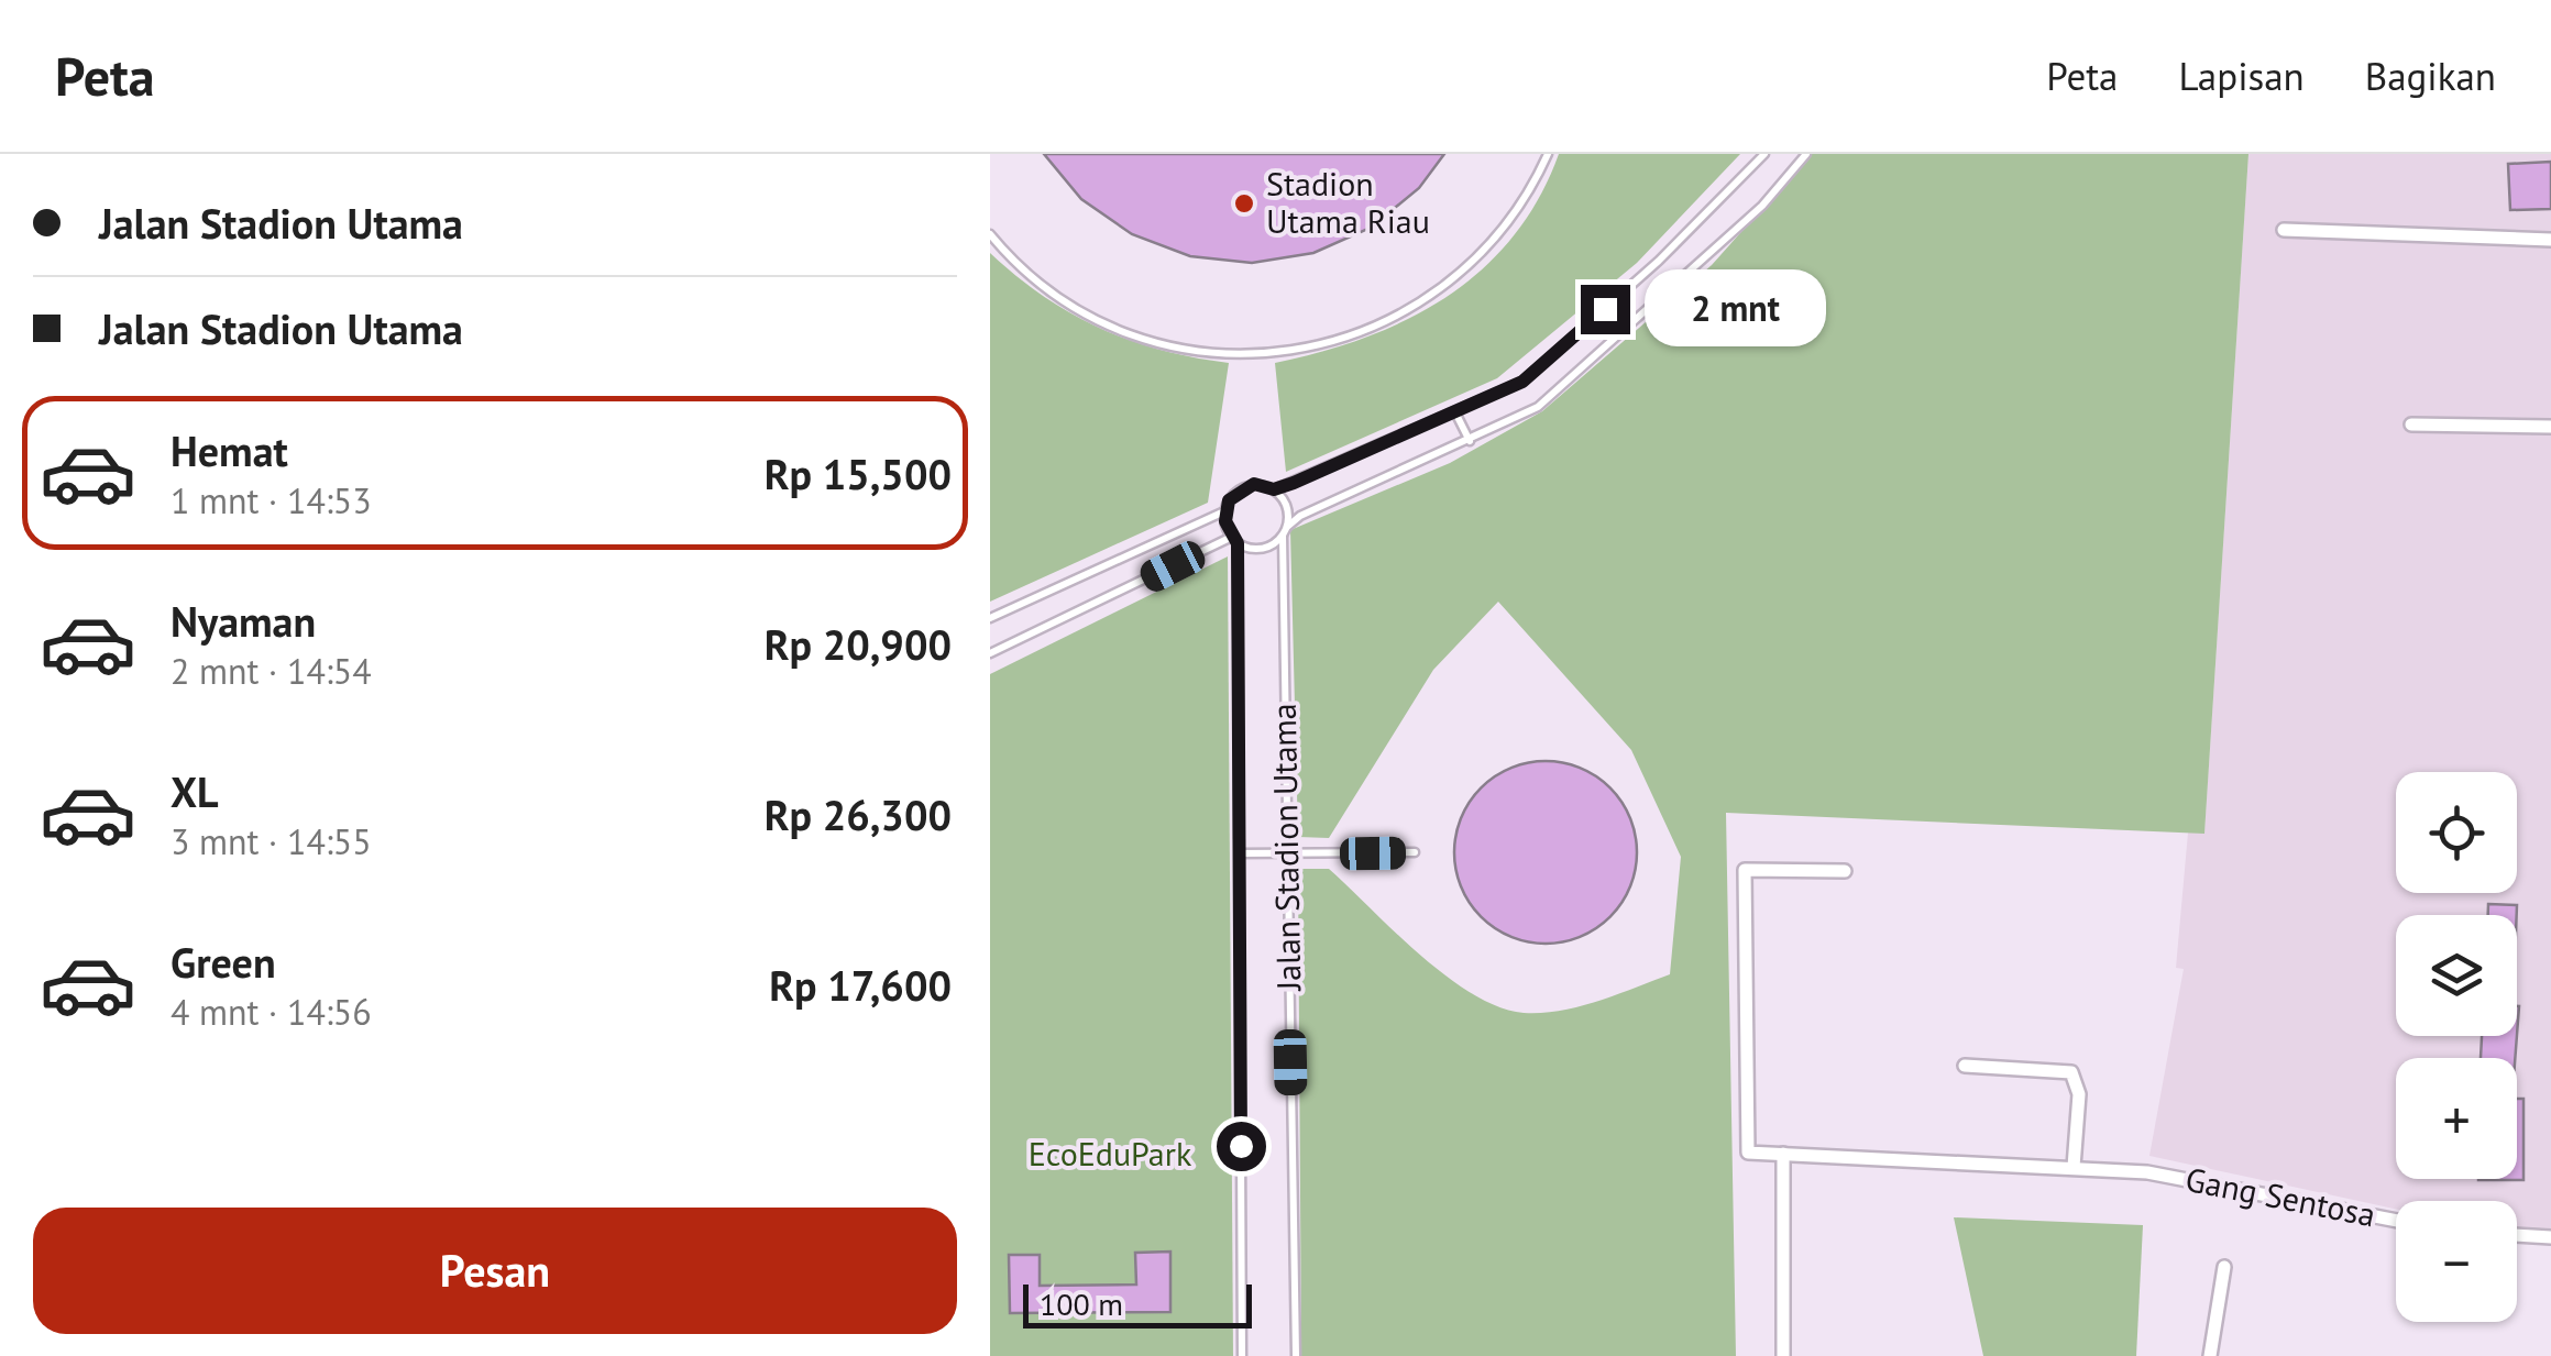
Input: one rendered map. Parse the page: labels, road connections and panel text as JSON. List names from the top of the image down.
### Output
{
  "streets": {
    "street": ["Gang Sentosa"],
    "lane": ["Jalan Stadion Utama"]
  },
  "parks": ["EcoEduPark"],
  "places": ["Stadion Utama Riau"],
  "scale_bar": "100 m",
  "page": {
    "header": "Peta",
    "nav": ["Peta", "Lapisan", "Bagikan"],
    "banner": ["Jalan Stadion Utama", "Jalan Stadion Utama"],
    "bubble": "2 mnt",
    "list": [
      {
        "name": "Hemat",
        "note": "1 mnt · 14:53",
        "value": "Rp 15,500"
      },
      {
        "name": "Nyaman",
        "note": "2 mnt · 14:54",
        "value": "Rp 20,900"
      },
      {
        "name": "XL",
        "note": "3 mnt · 14:55",
        "value": "Rp 26,300"
      },
      {
        "name": "Green",
        "note": "4 mnt · 14:56",
        "value": "Rp 17,600"
      }
    ],
    "map_buttons": ["+", "−"],
    "buttons": "Pesan",
    "scale": "100 m"
  }
}
